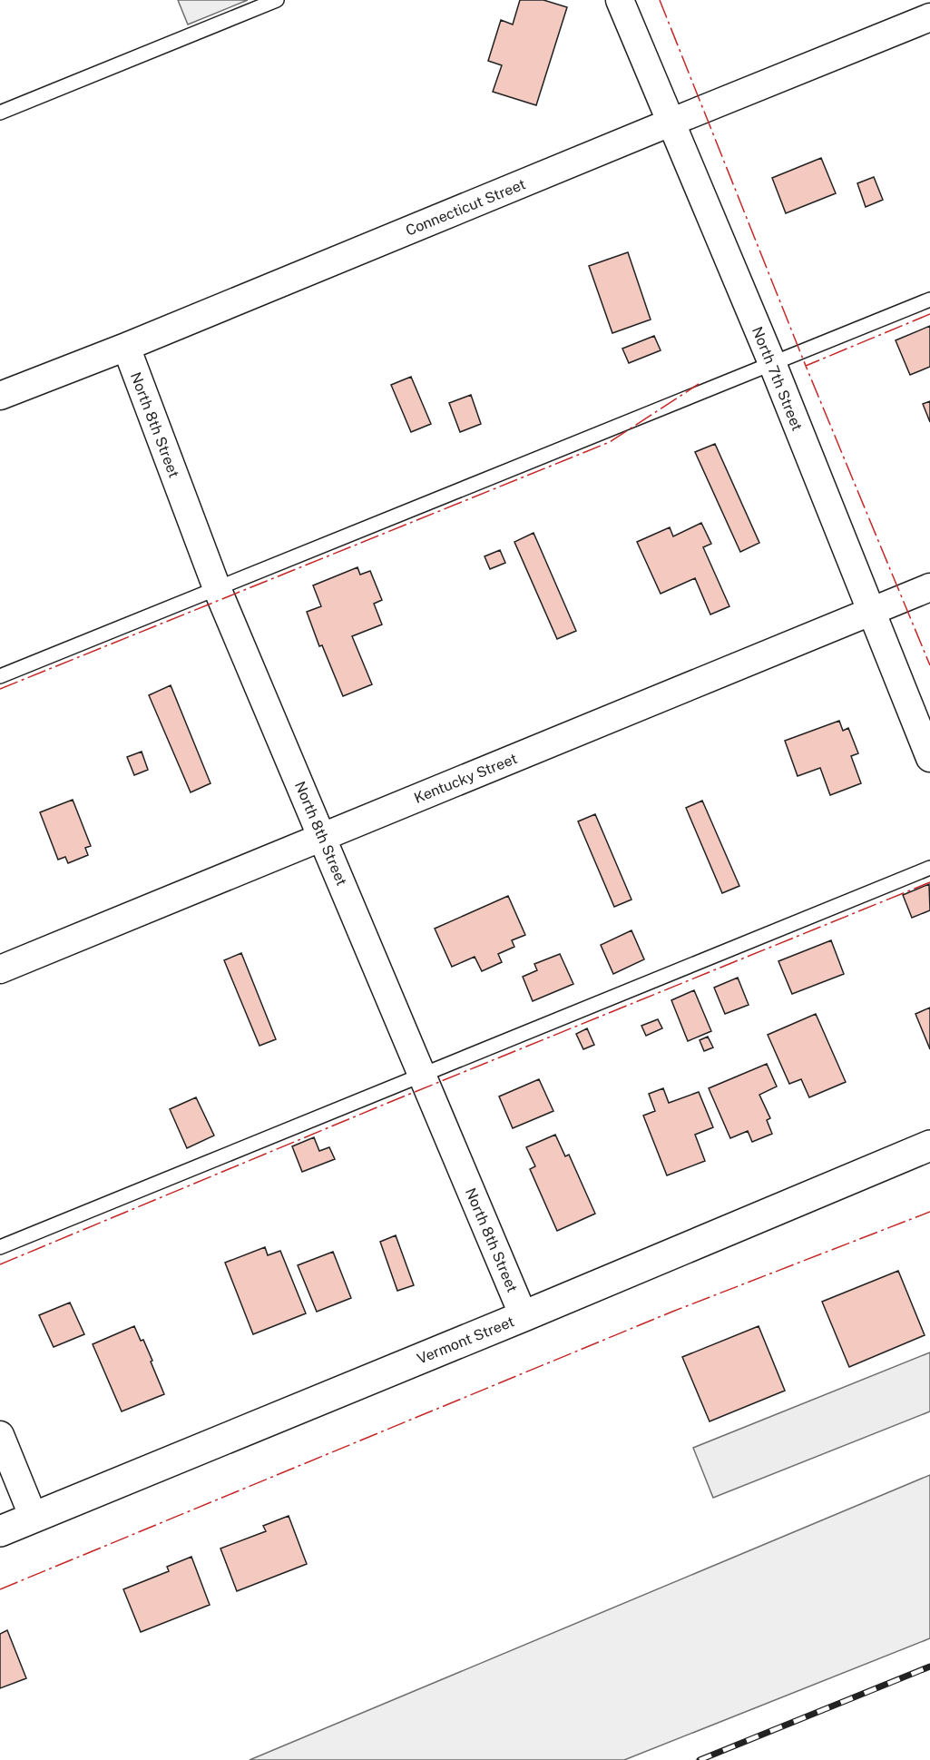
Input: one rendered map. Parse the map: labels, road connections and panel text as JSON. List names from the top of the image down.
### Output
{
  "streets": {
    "street": [
      "Connecticut Street",
      "North 7th Street",
      "North 8th Street",
      "Kentucky Street",
      "Vermont Street"
    ]
  },
  "crossings": [
    ["Connecticut Street", "North 7th Street"],
    ["Connecticut Street", "North 8th Street"],
    ["North 7th Street", "Kentucky Street"],
    ["North 8th Street", "Kentucky Street"],
    ["North 8th Street", "Vermont Street"]
  ]
}
